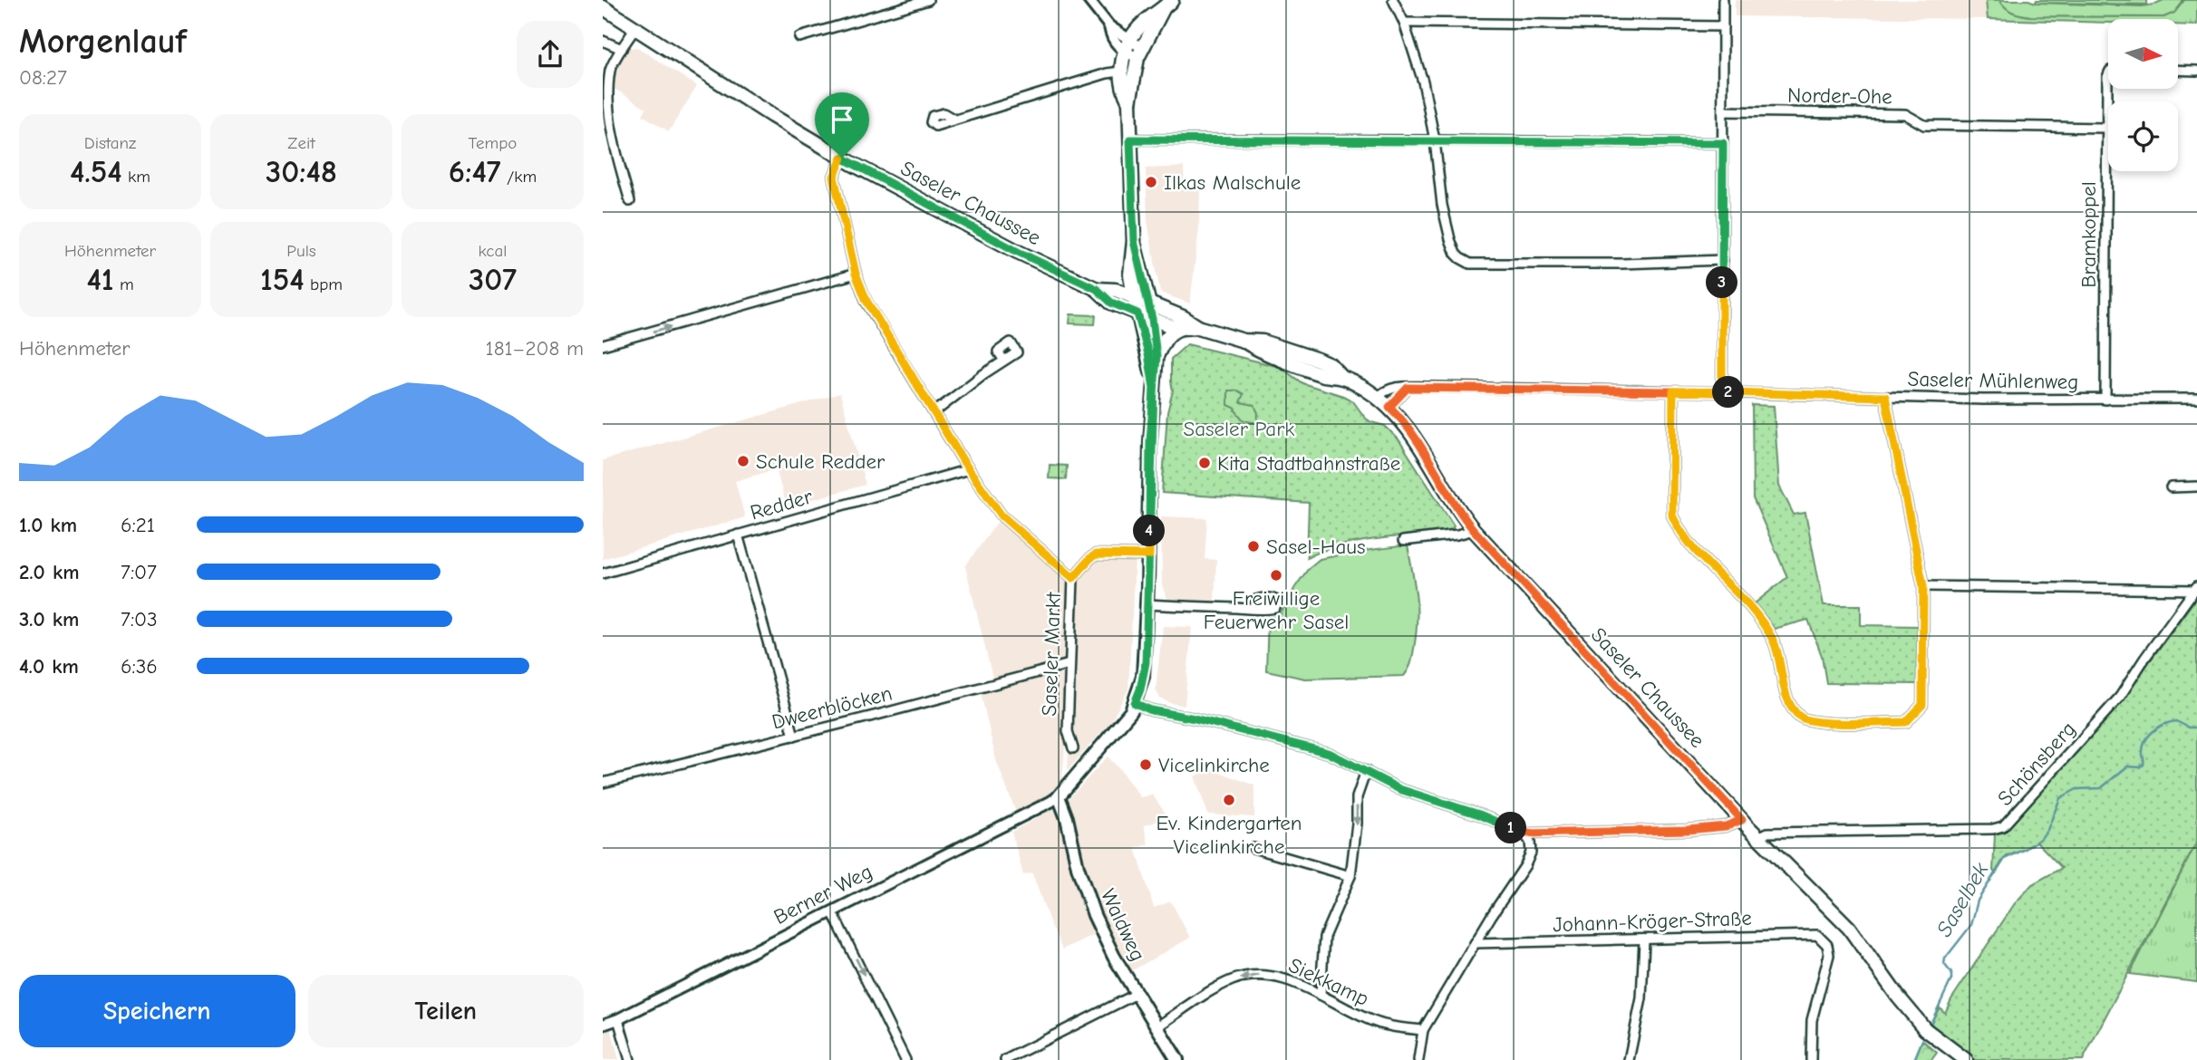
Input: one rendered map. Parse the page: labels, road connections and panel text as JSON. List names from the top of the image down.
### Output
{
  "streets": {
    "main road": ["Saseler Chaussee", "Waldweg"],
    "street": [
      "Norder-Ohe",
      "Bramkoppel",
      "Saseler Mühlenweg",
      "Redder",
      "Saseler Markt",
      "Dweerblöcken",
      "Schönsberg",
      "Berner Weg",
      "Johann-Kröger-Straße",
      "Siekkamp"
    ]
  },
  "crossings": [
    ["Norder-Ohe", "Bramkoppel"],
    ["Saseler Chaussee", "Saseler Mühlenweg"],
    ["Saseler Chaussee", "Schönsberg"],
    ["Bramkoppel", "Saseler Mühlenweg"],
    ["Saseler Markt", "Dweerblöcken"],
    ["Berner Weg", "Waldweg"],
    ["Waldweg", "Siekkamp"]
  ],
  "one_way": ["Siekkamp"],
  "water": ["Saselbek"],
  "parks": ["Saseler Park"],
  "places": [
    "Ilkas Malschule",
    "Schule Redder",
    "Kita Stadtbahnstraße",
    "Sasel-Haus",
    "Freiwillige Feuerwehr Sasel",
    "Vicelinkirche",
    "Ev. Kindergarten Vicelinkirche"
  ],
  "north": "right",
  "page": {
    "heading": ["Morgenlauf", "08:27"],
    "stats": [
      ["Distanz", "4.54 km"],
      ["Zeit", "30:48"],
      ["Tempo", "6:47 /km"],
      ["Höhenmeter", "41 m"],
      ["Puls", "154 bpm"],
      ["kcal", "307"]
    ],
    "pins": [
      "3",
      "2",
      "4",
      "1"
    ],
    "chart": ["Höhenmeter", "181–208 m"],
    "list": [
      {
        "name": "1.0 km",
        "note": "6:21"
      },
      {
        "name": "2.0 km",
        "note": "7:07"
      },
      {
        "name": "3.0 km",
        "note": "7:03"
      },
      {
        "name": "4.0 km",
        "note": "6:36"
      }
    ],
    "buttons": ["Speichern", "Teilen"]
  }
}
